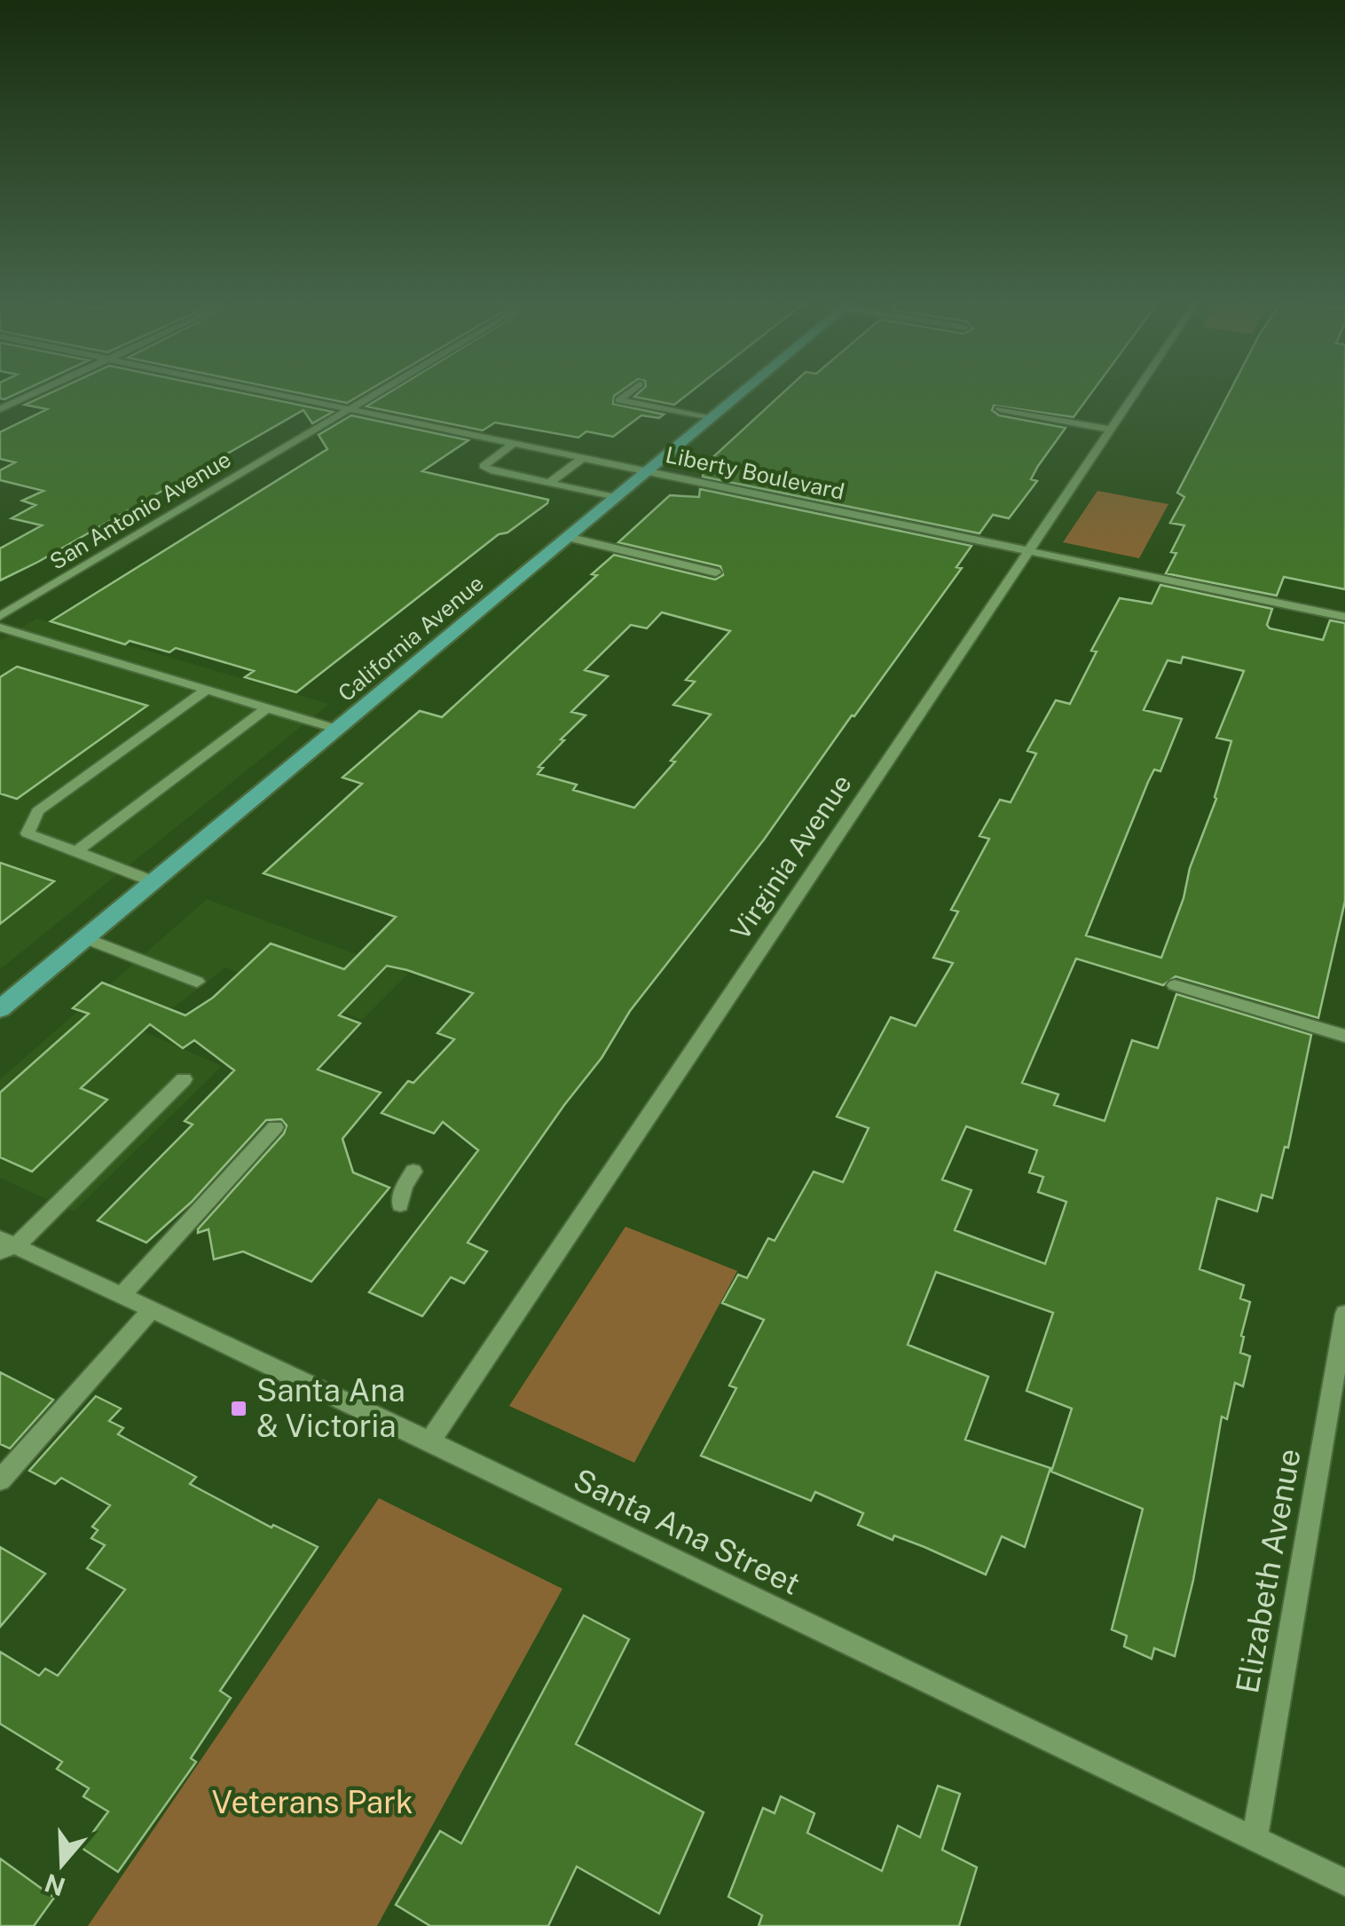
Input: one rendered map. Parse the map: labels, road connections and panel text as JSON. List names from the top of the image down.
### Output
{
  "streets": {
    "main road": ["California Avenue"],
    "street": [
      "Liberty Boulevard",
      "San Antonio Avenue",
      "Virginia Avenue",
      "Santa Ana Street",
      "Elizabeth Avenue"
    ]
  },
  "crossings": [
    ["Liberty Boulevard", "San Antonio Avenue"],
    ["Liberty Boulevard", "California Avenue"],
    ["Liberty Boulevard", "Virginia Avenue"],
    ["Virginia Avenue", "Santa Ana Street"],
    ["Santa Ana Street", "Elizabeth Avenue"]
  ],
  "parks": ["Veterans Park"],
  "places": {
    "transit": ["Santa Ana & Victoria"]
  },
  "north": "bottom"
}
